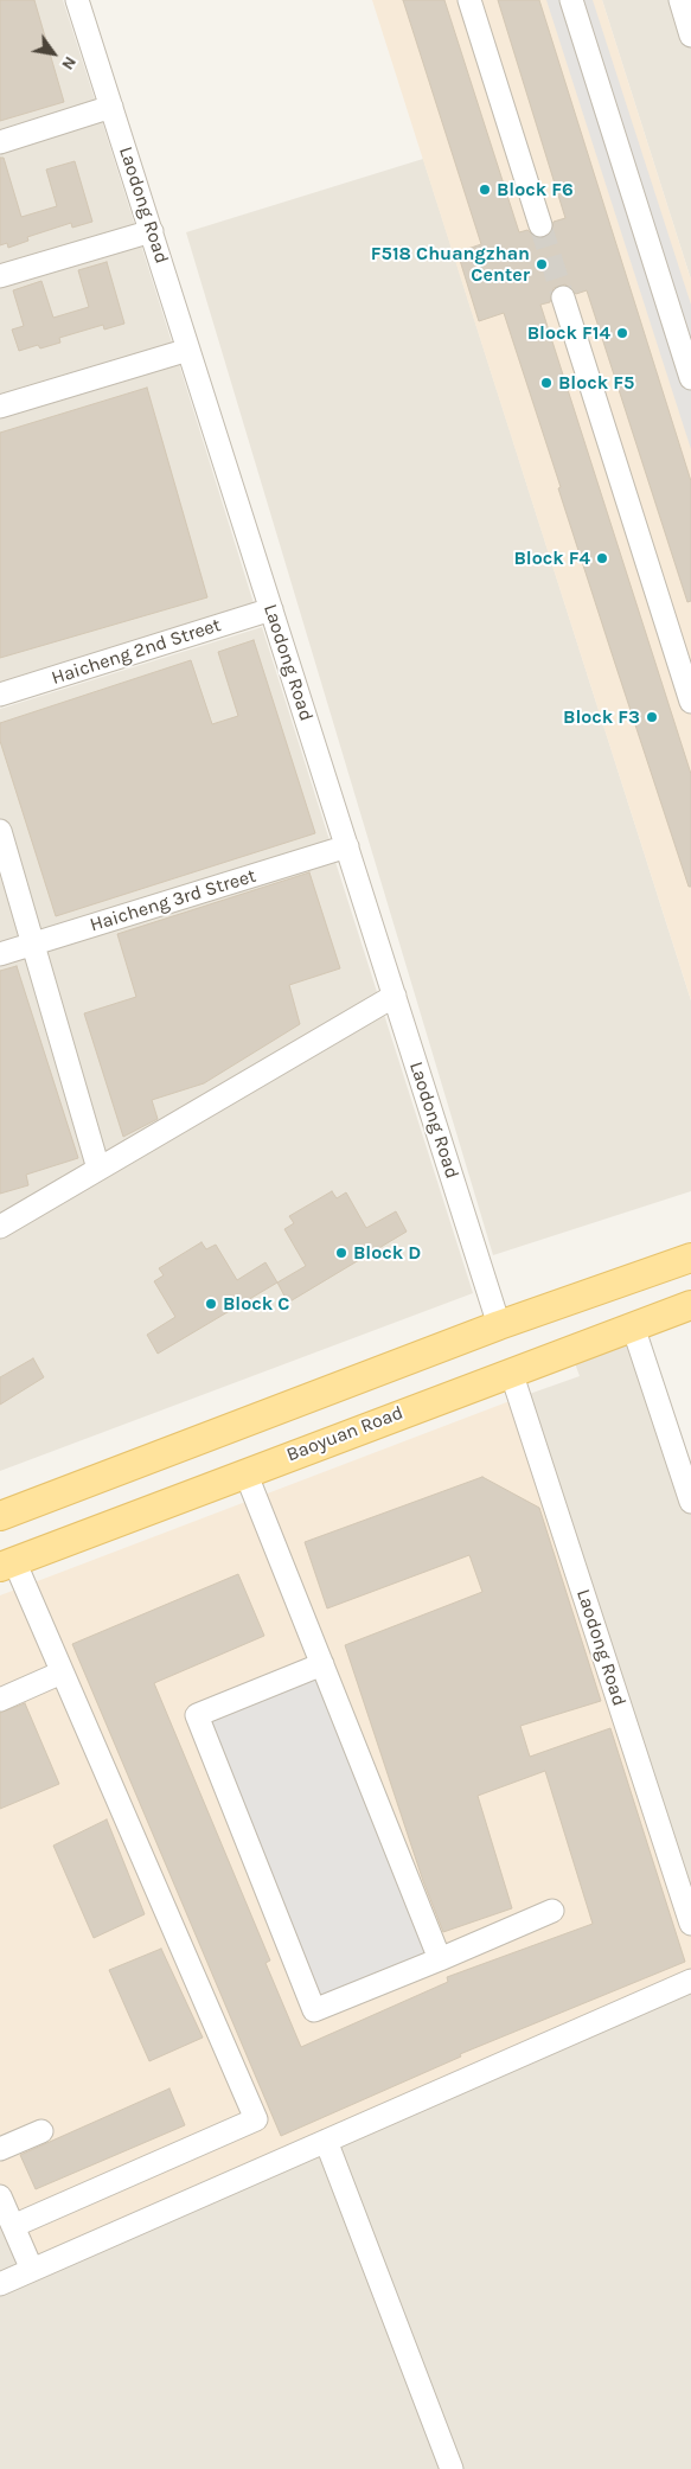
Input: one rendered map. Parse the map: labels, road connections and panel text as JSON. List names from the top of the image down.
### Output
{
  "streets": {
    "main road": ["Baoyuan Road"],
    "street": ["Laodong Road", "Haicheng 2nd Street", "Haicheng 3rd Street"]
  },
  "crossings": [
    ["Laodong Road", "Haicheng 2nd Street"],
    ["Laodong Road", "Haicheng 3rd Street"],
    ["Laodong Road", "Baoyuan Road"]
  ],
  "places": [
    "Block F6",
    "F518 Chuangzhan Center",
    "Block F14",
    "Block F5",
    "Block F4",
    "Block F3",
    "Block D",
    "Block C"
  ],
  "north": "bottom right"
}
